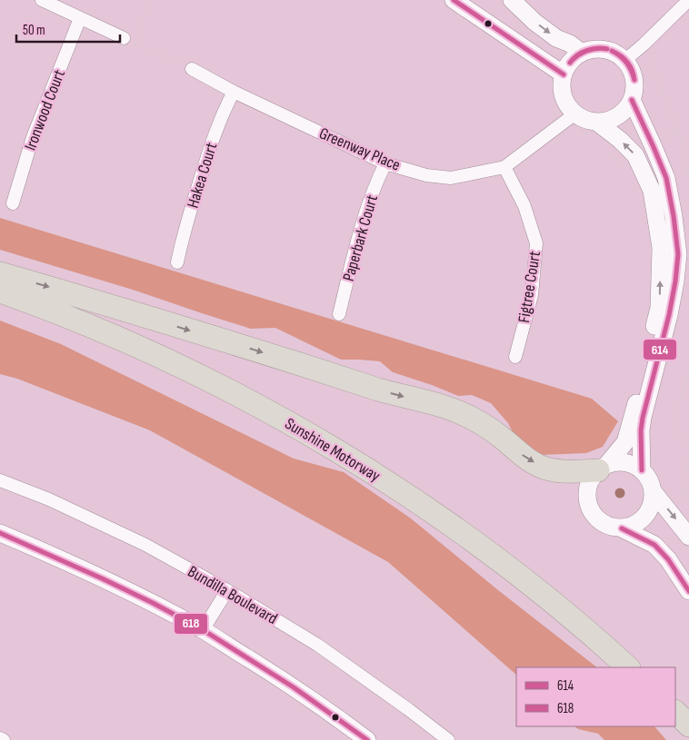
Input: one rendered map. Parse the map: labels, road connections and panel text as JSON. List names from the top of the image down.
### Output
{
  "streets": {
    "highway": ["Sunshine Motorway"],
    "street": [
      "Ironwood Court",
      "Greenway Place",
      "Hakea Court",
      "Paperbark Court",
      "Figtree Court",
      "Bundilla Boulevard"
    ]
  },
  "crossings": [
    ["Greenway Place", "Hakea Court"],
    ["Greenway Place", "Paperbark Court"],
    ["Greenway Place", "Figtree Court"]
  ],
  "lines": ["transit line 614", "transit line 618"],
  "legend": ["614", "618"],
  "scale_bar": "50 m"
}
